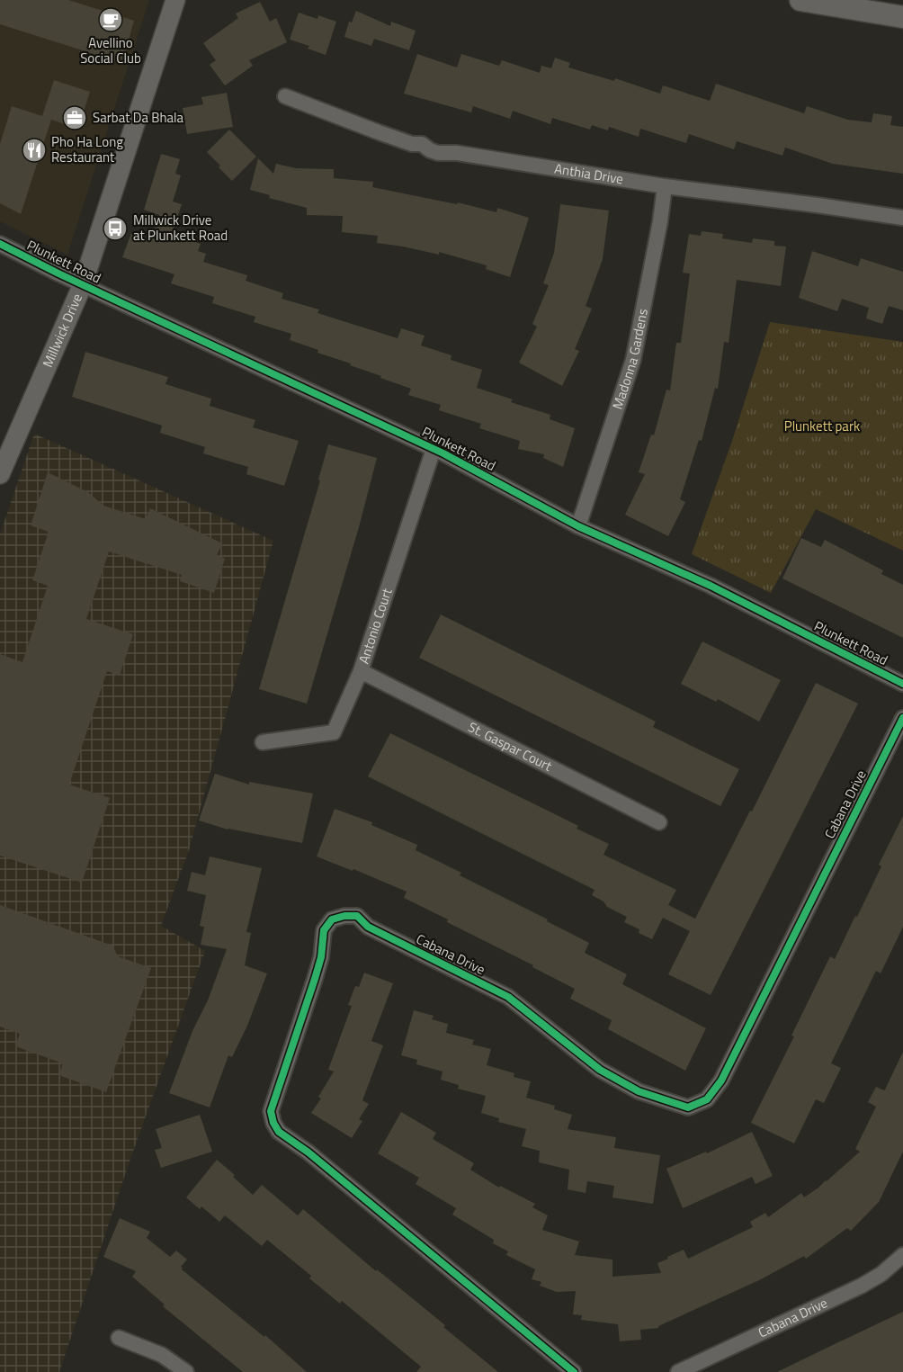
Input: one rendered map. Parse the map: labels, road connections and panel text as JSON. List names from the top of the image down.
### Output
{
  "streets": {
    "street": [
      "Anthia Drive",
      "Plunkett Road",
      "Millwick Drive",
      "Madonna Gardens",
      "Antonio Court",
      "St. Gaspar Court",
      "Cabana Drive"
    ]
  },
  "crossings": [
    ["Anthia Drive", "Madonna Gardens"],
    ["Plunkett Road", "Millwick Drive"],
    ["Plunkett Road", "Madonna Gardens"],
    ["Plunkett Road", "Antonio Court"],
    ["Antonio Court", "St. Gaspar Court"]
  ],
  "parks": ["Plunkett park"],
  "places": {
    "cafe": ["Avellino Social Club"],
    "office": ["Sarbat Da Bhala"],
    "restaurant": ["Pho Ha Long Restaurant"],
    "bus stop": ["Millwick Drive at Plunkett Road"]
  }
}
